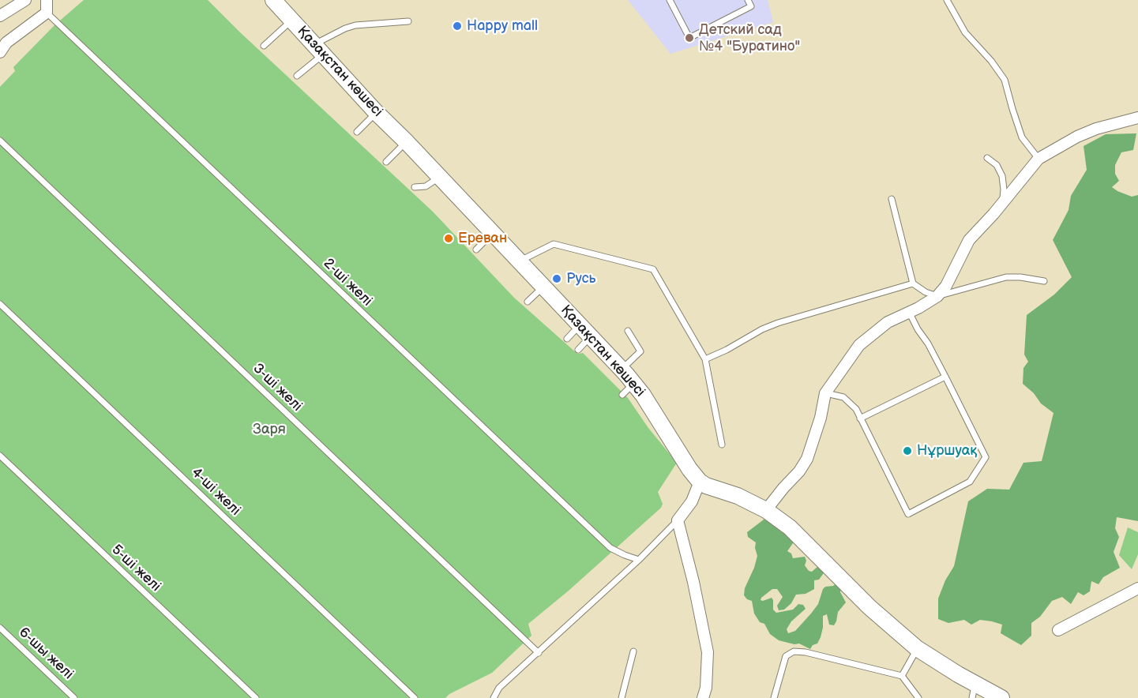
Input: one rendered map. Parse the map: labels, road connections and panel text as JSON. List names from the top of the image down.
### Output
{
  "streets": {
    "street": ["Қазақстан көшесі"],
    "lane": [
      "2-ші желі",
      "3-ші желі",
      "4-ші желі",
      "5-ші желі",
      "6-шы желі"
    ]
  },
  "parks": ["Заря"],
  "places": [
    "Happy mall",
    "Детский сад №4 \"Буратино\"",
    "Ереван",
    "Русь",
    "Нұршуақ"
  ]
}
